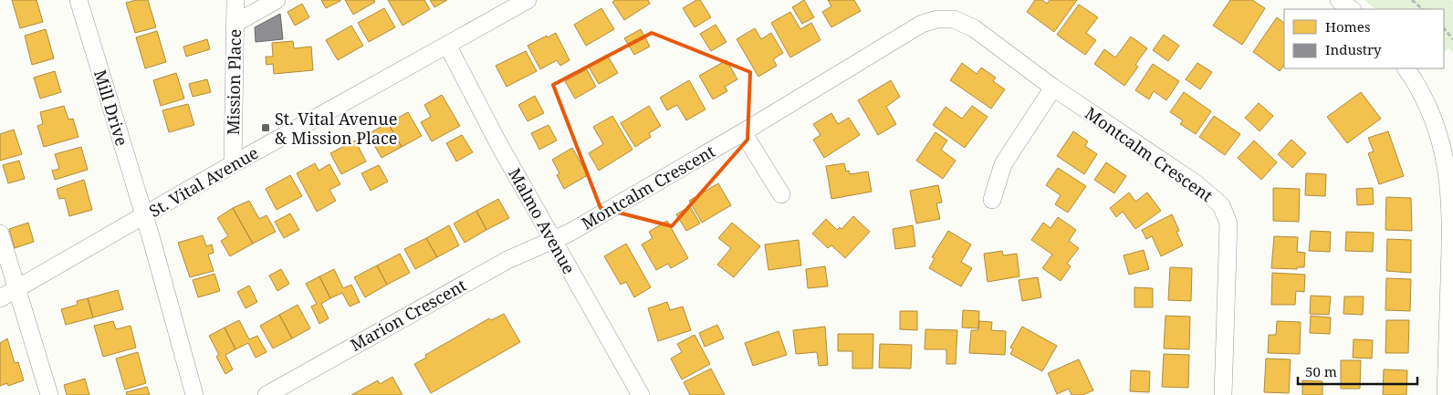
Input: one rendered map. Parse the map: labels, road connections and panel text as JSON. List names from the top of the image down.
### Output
{
  "streets": {
    "street": [
      "Mission Place",
      "Mill Drive",
      "Montcalm Crescent",
      "St. Vital Avenue",
      "Malmo Avenue",
      "Marion Crescent"
    ]
  },
  "crossings": [
    ["Mission Place", "St. Vital Avenue"],
    ["Mill Drive", "St. Vital Avenue"],
    ["Montcalm Crescent", "Malmo Avenue"],
    ["Montcalm Crescent", "Marion Crescent"],
    ["St. Vital Avenue", "Malmo Avenue"],
    ["Malmo Avenue", "Marion Crescent"]
  ],
  "places": {
    "transit": ["St. Vital Avenue & Mission Place"]
  },
  "legend": ["Homes", "Industry"],
  "scale_bar": "50 m"
}
